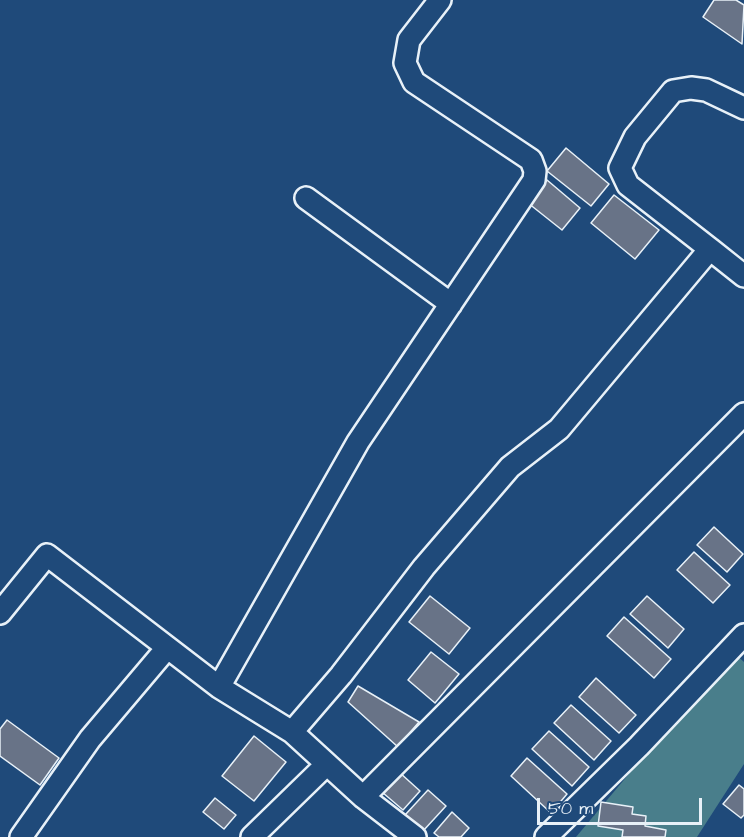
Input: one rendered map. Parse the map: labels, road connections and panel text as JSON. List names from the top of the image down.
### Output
{
  "scale_bar": "50 m"
}
